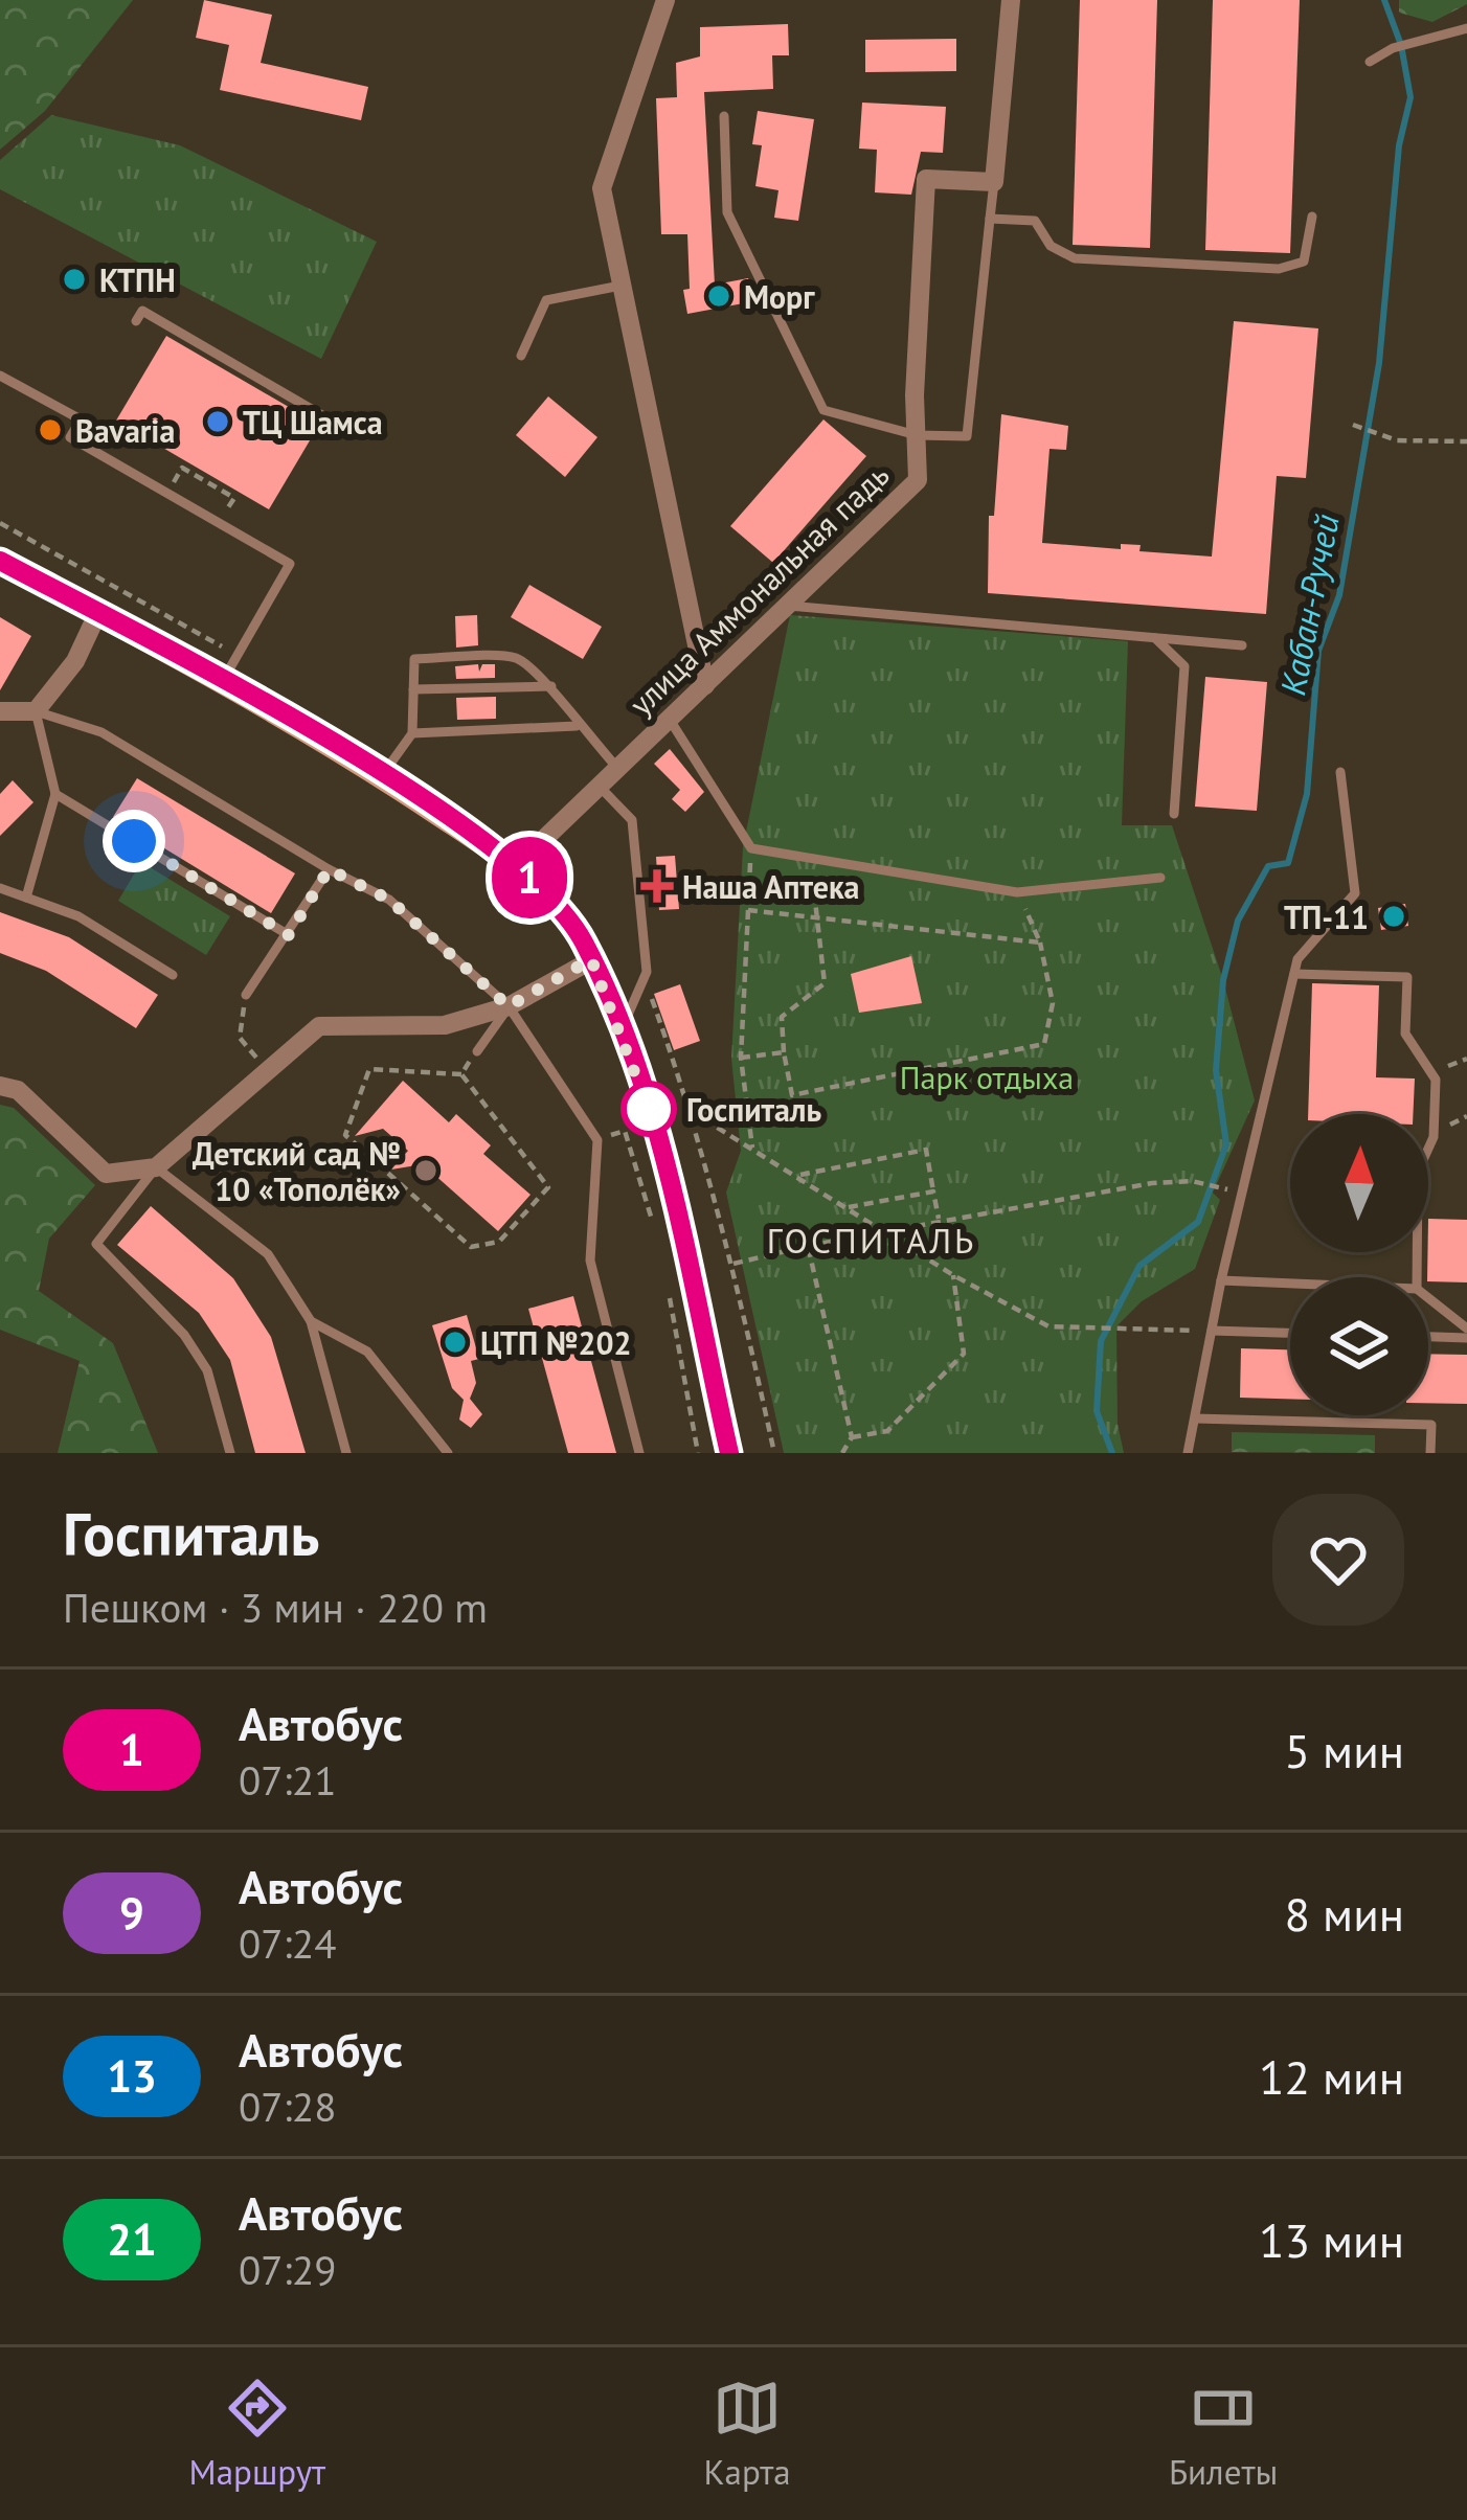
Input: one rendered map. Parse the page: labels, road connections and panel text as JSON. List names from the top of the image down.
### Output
{
  "streets": {
    "street": ["улица Аммональная падь"]
  },
  "districts": ["ГОСПИТАЛЬ"],
  "water": ["Кабан-Ручей"],
  "parks": ["Парк отдыха"],
  "places": {
    "other": [
      "КТПН",
      "Морг",
      "ТЦ Шамса",
      "Bavaria",
      "ТП-11",
      "Госпиталь",
      "Детский сад № 10 «Тополёк»",
      "ЦТП №202"
    ],
    "health": ["Наша Аптека"]
  },
  "lines": ["bus line 1"],
  "north": "top",
  "page": {
    "on_map": "1",
    "heading": ["Госпиталь", "Пешком · 3 мин · 220 m"],
    "list": [
      {
        "mark": "1",
        "name": "Автобус",
        "note": "07:21",
        "value": "5 мин"
      },
      {
        "mark": "9",
        "name": "Автобус",
        "note": "07:24",
        "value": "8 мин"
      },
      {
        "mark": "13",
        "name": "Автобус",
        "note": "07:28",
        "value": "12 мин"
      },
      {
        "mark": "21",
        "name": "Автобус",
        "note": "07:29",
        "value": "13 мин"
      }
    ],
    "tabs": ["Маршрут", "Карта", "Билеты"]
  }
}
